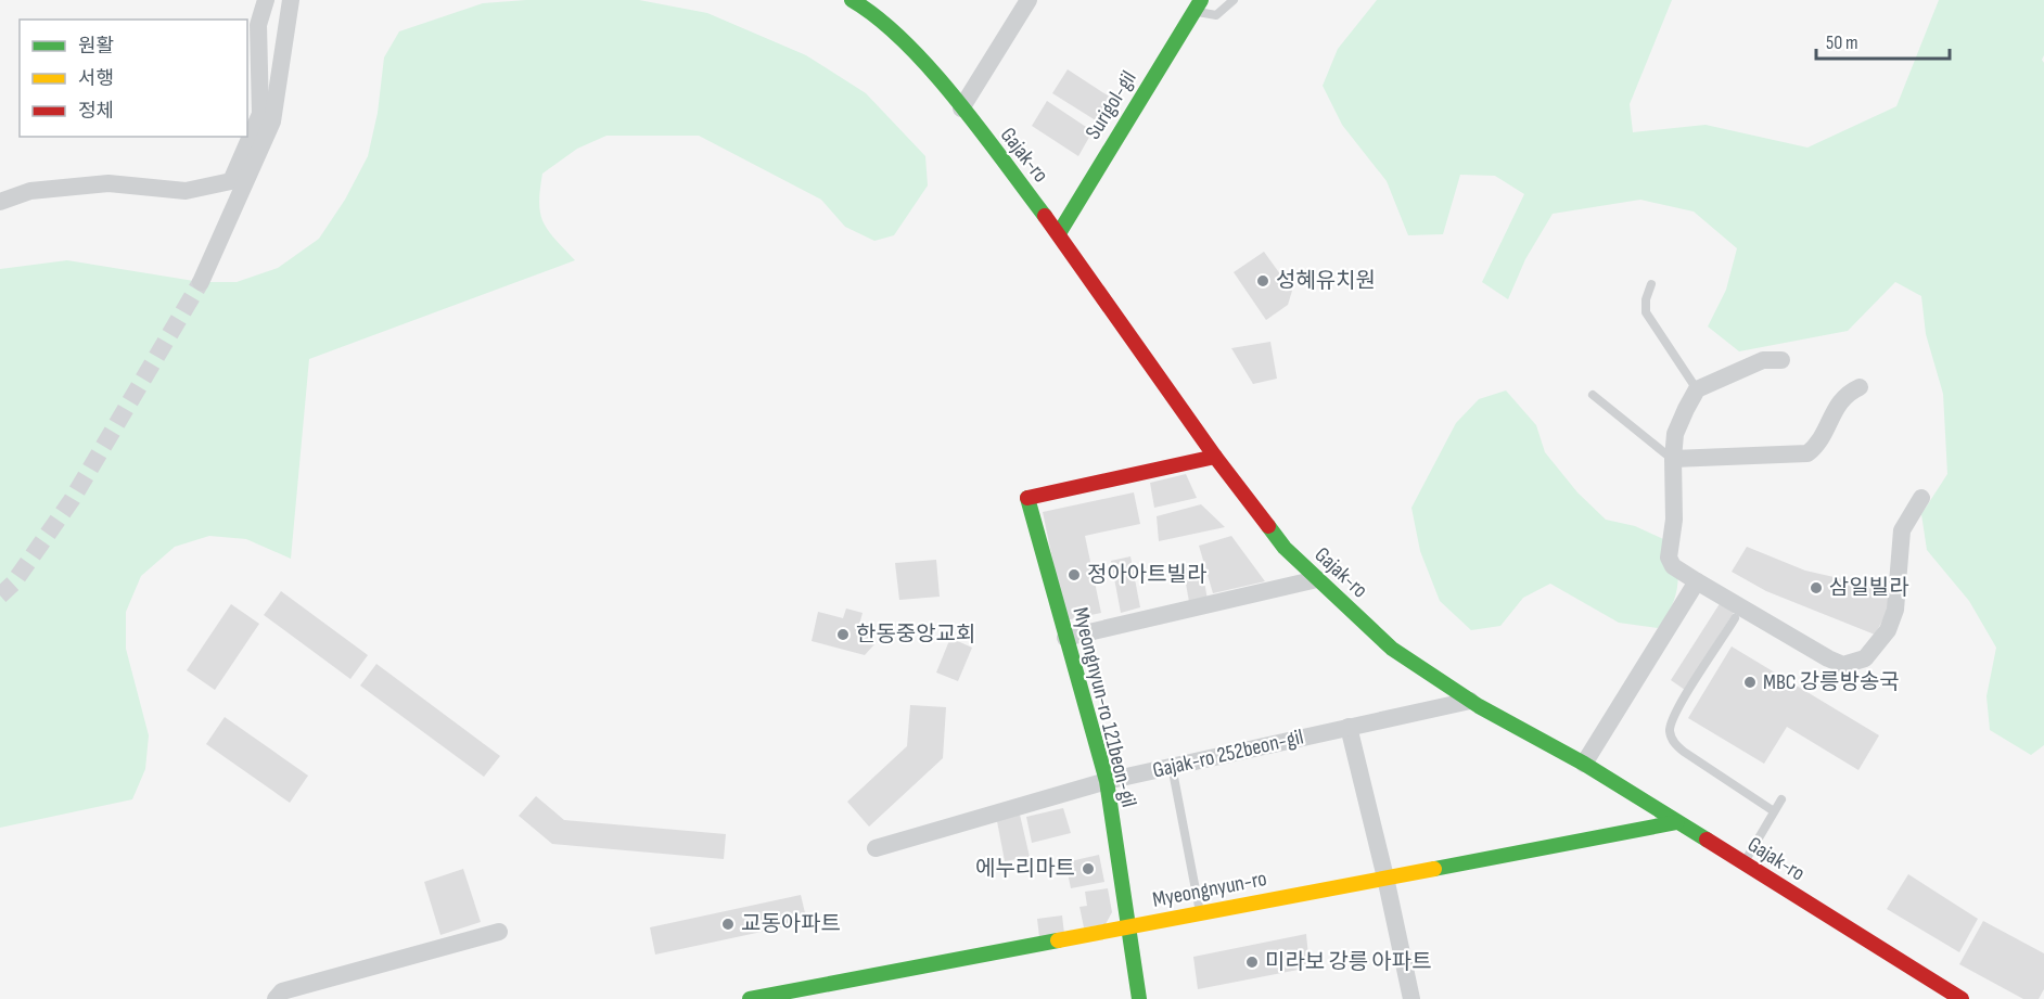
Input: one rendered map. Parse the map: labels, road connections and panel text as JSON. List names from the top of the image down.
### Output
{
  "streets": {
    "street": [
      "Surigol-gil",
      "Gajak-ro",
      "Myeongnyun-ro 121beon-gil",
      "Gajak-ro 252beon-gil",
      "Myeongnyun-ro"
    ]
  },
  "crossings": [
    ["Surigol-gil", "Gajak-ro"],
    ["Gajak-ro", "Myeongnyun-ro 121beon-gil"],
    ["Gajak-ro", "Gajak-ro 252beon-gil"],
    ["Gajak-ro", "Myeongnyun-ro"],
    ["Myeongnyun-ro 121beon-gil", "Gajak-ro 252beon-gil"],
    ["Myeongnyun-ro 121beon-gil", "Myeongnyun-ro"]
  ],
  "places": [
    "성혜유치원",
    "정아아트빌라",
    "삼일빌라",
    "한동중앙교회",
    "MBC 강릉방송국",
    "에누리마트",
    "교동아파트",
    "미라보 강릉 아파트"
  ],
  "legend": ["원활", "서행", "정체"],
  "scale_bar": "50 m"
}
